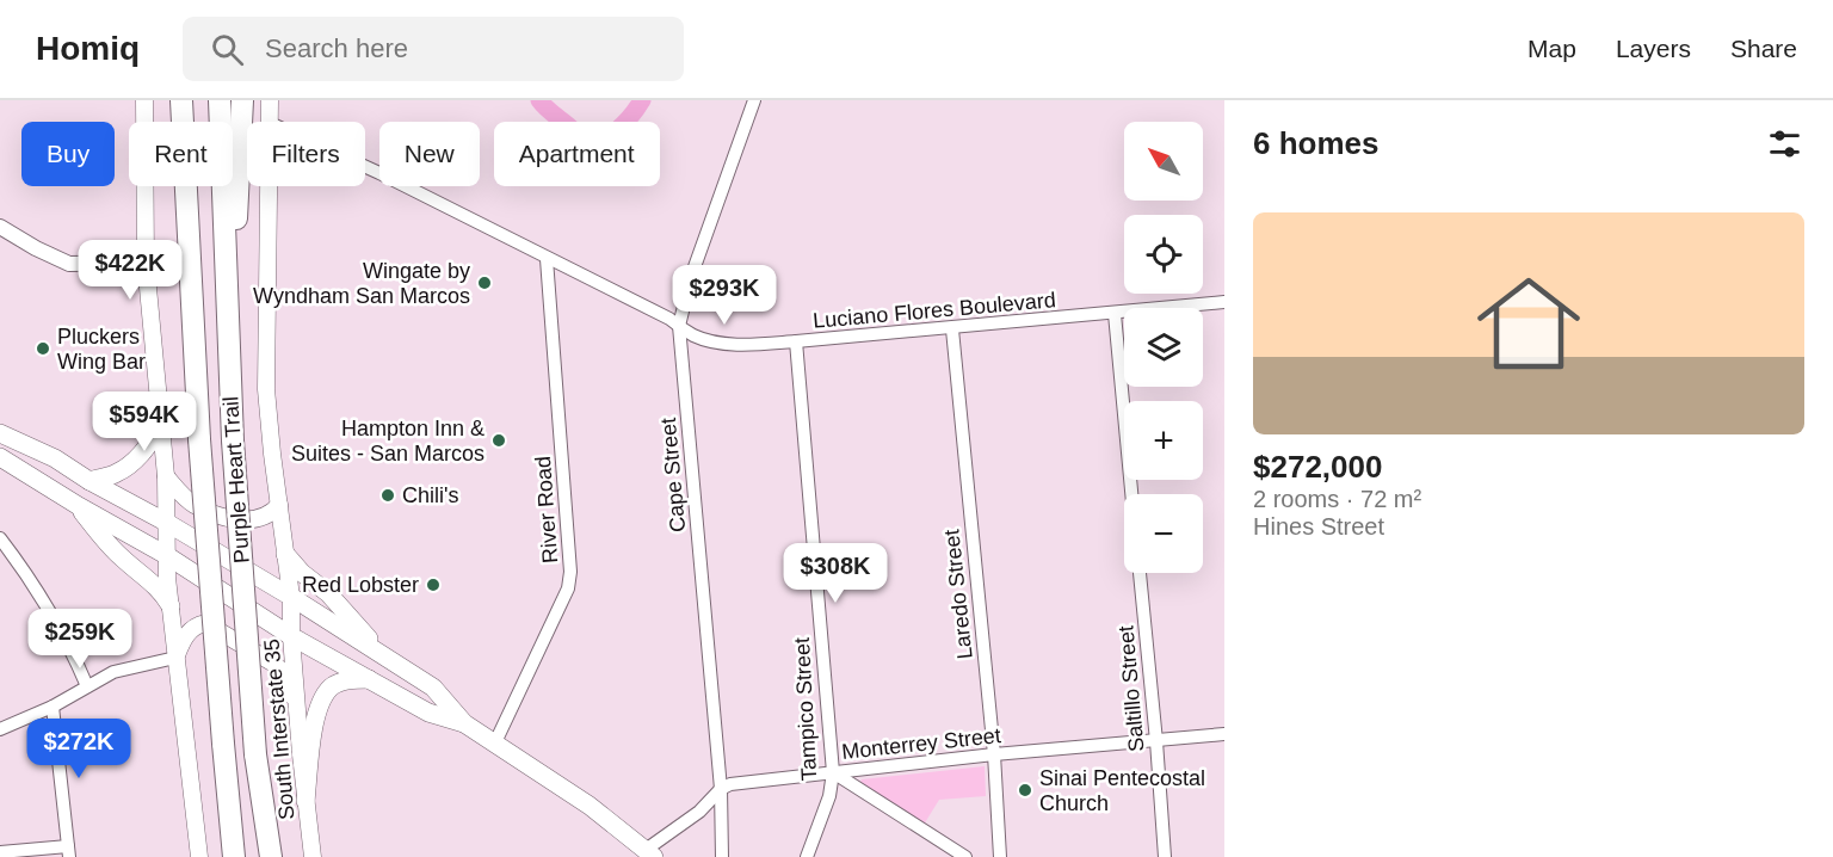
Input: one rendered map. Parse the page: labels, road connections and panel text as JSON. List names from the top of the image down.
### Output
{
  "streets": {
    "highway": ["Purple Heart Trail"],
    "main road": ["South Interstate 35"],
    "street": [
      "Luciano Flores Boulevard",
      "Cape Street",
      "River Road",
      "Laredo Street",
      "Saltillo Street",
      "Tampico Street",
      "Monterrey Street"
    ]
  },
  "crossings": [
    ["Luciano Flores Boulevard", "Cape Street"],
    ["Luciano Flores Boulevard", "River Road"],
    ["Luciano Flores Boulevard", "Laredo Street"],
    ["Luciano Flores Boulevard", "Tampico Street"],
    ["Cape Street", "Monterrey Street"],
    ["Laredo Street", "Monterrey Street"],
    ["Saltillo Street", "Monterrey Street"],
    ["Tampico Street", "Monterrey Street"]
  ],
  "places": [
    "Wingate by Wyndham San Marcos",
    "Pluckers Wing Bar",
    "Hampton Inn & Suites - San Marcos",
    "Chili's",
    "Red Lobster",
    "Sinai Pentecostal Church"
  ],
  "north": "top left",
  "page": {
    "header": "Homiq",
    "search": "Search here",
    "nav": ["Map", "Layers", "Share"],
    "heading": "6 homes",
    "map_buttons": ["+", "−"],
    "chip": [
      "Buy",
      "Rent",
      "Filters",
      "New",
      "Apartment"
    ],
    "list": [
      {
        "name": "$272,000",
        "note": "2 rooms · 72 m² · Hines Street"
      }
    ],
    "price": [
      "$422K",
      "$293K",
      "$594K",
      "$308K",
      "$259K",
      "$272K"
    ]
  }
}
